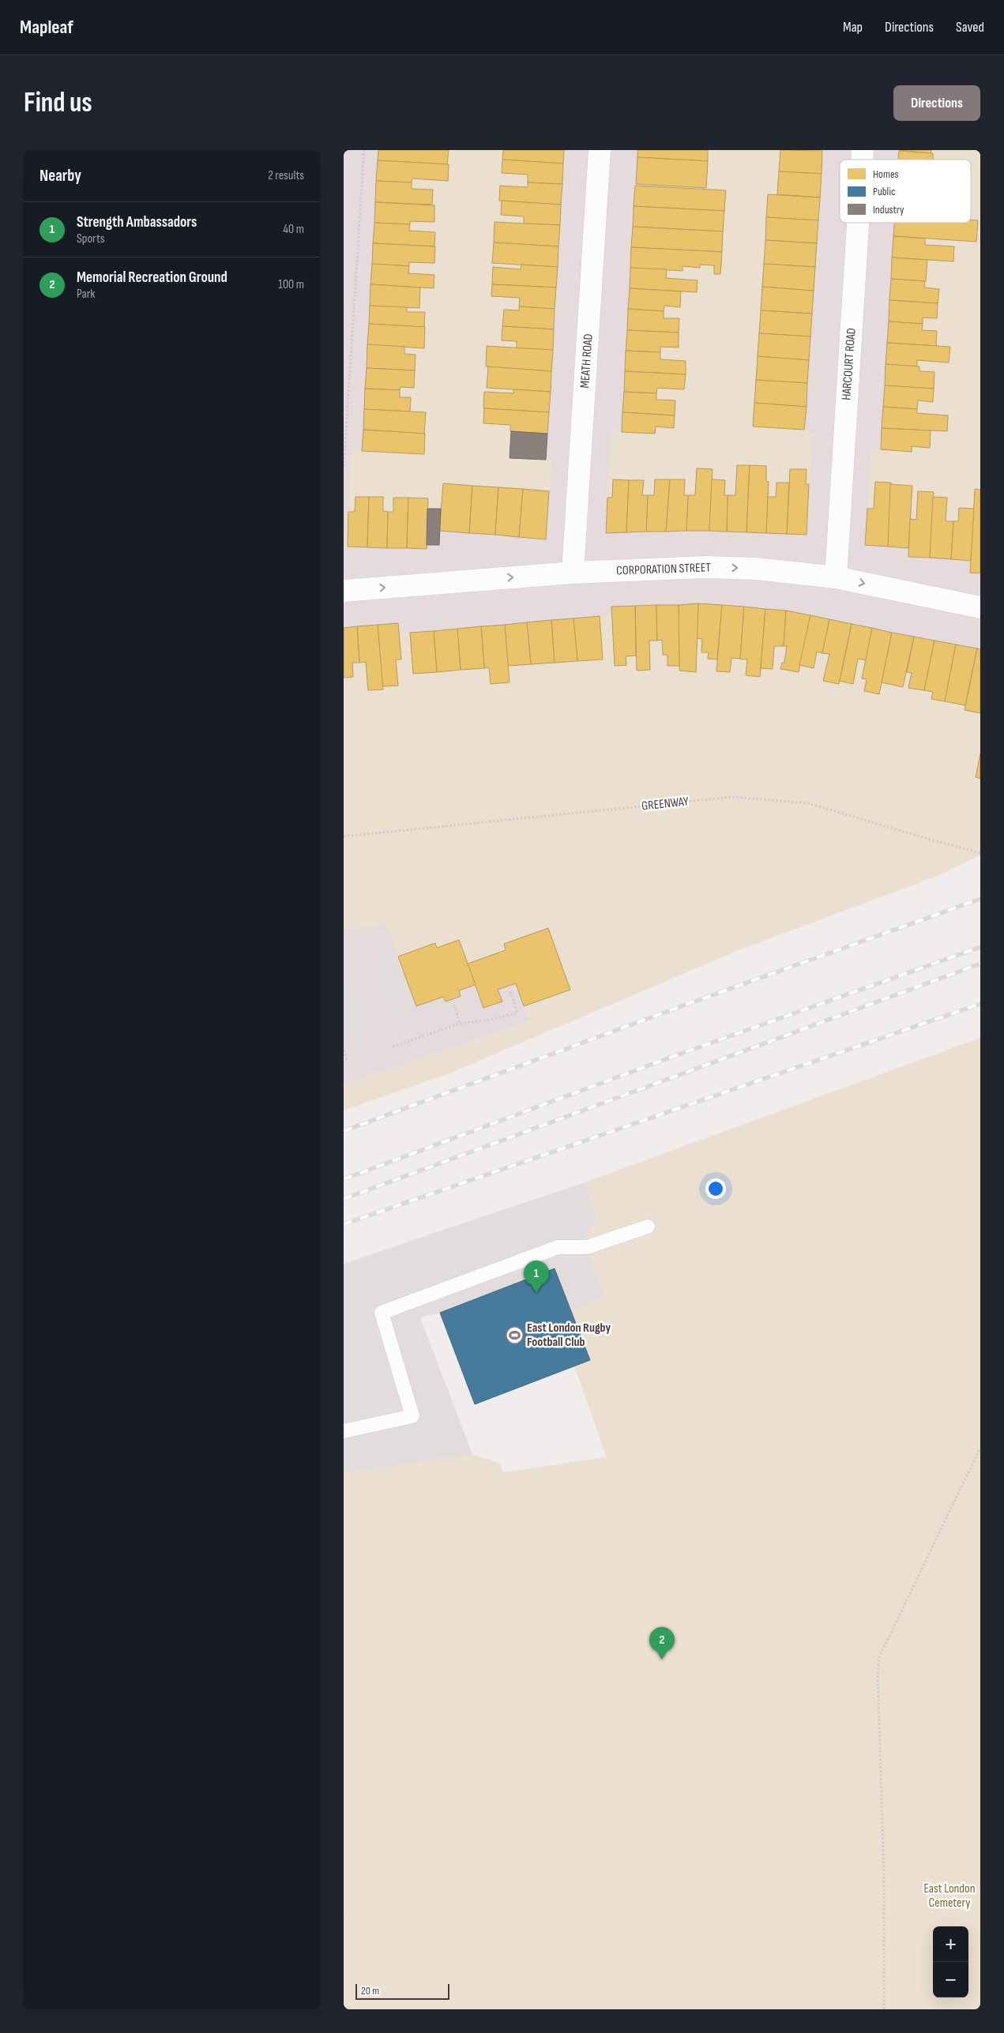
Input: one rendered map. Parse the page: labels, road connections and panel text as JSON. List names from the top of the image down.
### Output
{
  "streets": {
    "street": ["MEATH ROAD", "HARCOURT ROAD", "CORPORATION STREET"],
    "path": ["GREENWAY"]
  },
  "crossings": [
    ["MEATH ROAD", "CORPORATION STREET"],
    ["HARCOURT ROAD", "CORPORATION STREET"]
  ],
  "one_way": ["CORPORATION STREET"],
  "parks": ["East London Cemetery"],
  "places": {
    "sports": ["East London Rugby Football Club"]
  },
  "legend": ["Homes", "Public", "Industry"],
  "scale_bar": "20 m",
  "page": {
    "header": "Mapleaf",
    "nav": ["Map", "Directions", "Saved"],
    "buttons": "Directions",
    "title": "Find us",
    "heading": ["Nearby", "2 results"],
    "list": [
      {
        "mark": "1",
        "name": "Strength Ambassadors",
        "note": "Sports",
        "value": "40 m"
      },
      {
        "mark": "2",
        "name": "Memorial Recreation Ground",
        "note": "Park",
        "value": "100 m"
      }
    ],
    "pins": ["1", "2"],
    "map_buttons": ["+", "−"],
    "scale": "20 m"
  }
}
